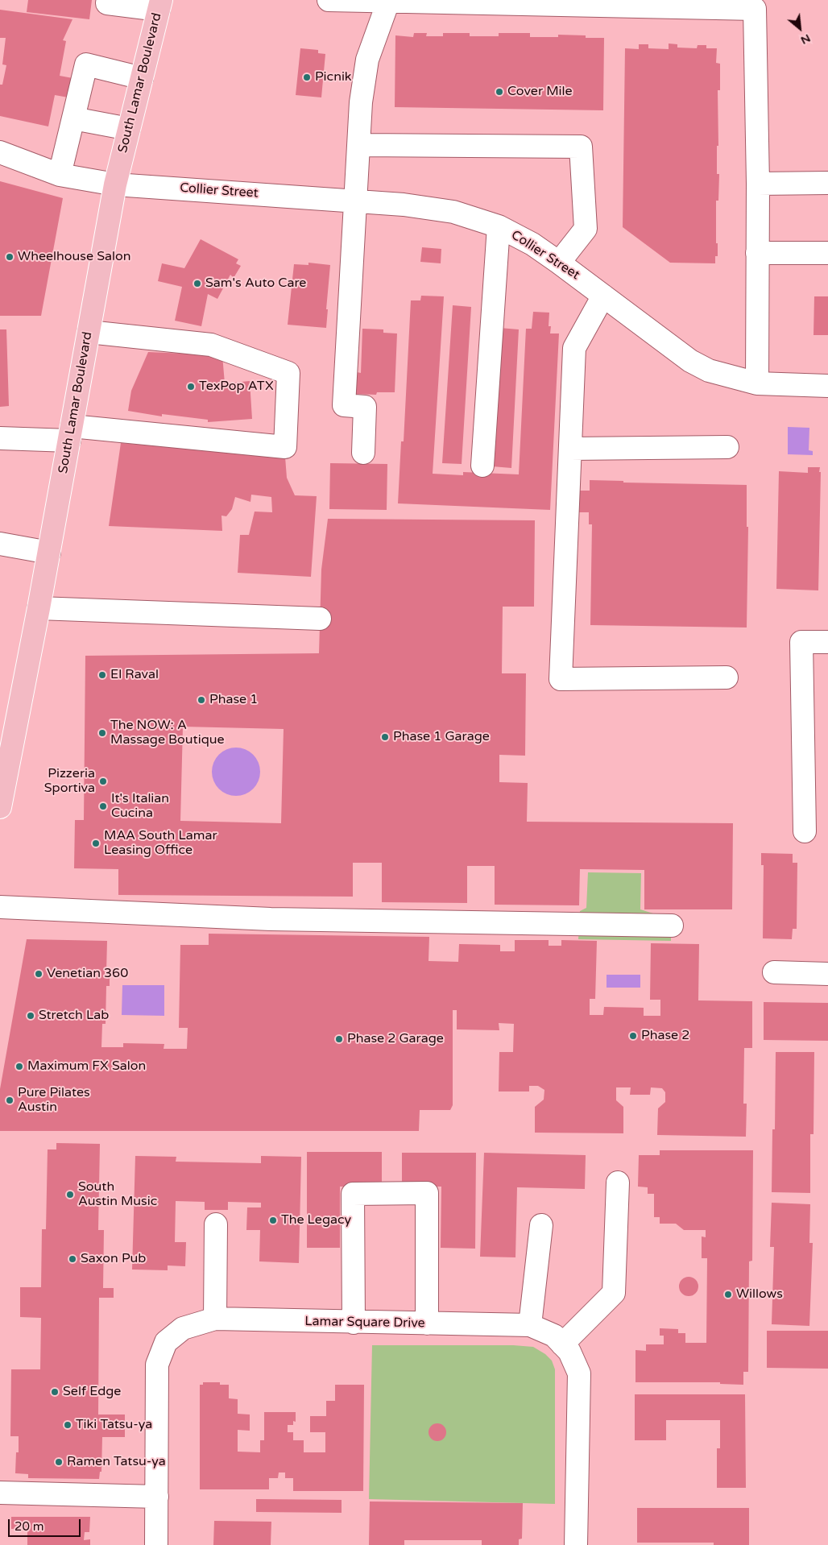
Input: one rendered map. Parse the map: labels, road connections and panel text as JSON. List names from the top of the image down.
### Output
{
  "streets": {
    "main road": ["South Lamar Boulevard"],
    "street": ["Collier Street", "Lamar Square Drive"]
  },
  "crossings": [
    ["South Lamar Boulevard", "Collier Street"]
  ],
  "places": [
    "Picnik",
    "Cover Mile",
    "Wheelhouse Salon",
    "Sam's Auto Care",
    "TexPop ATX",
    "El Raval",
    "Phase 1",
    "The NOW: A Massage Boutique",
    "Phase 1 Garage",
    "Pizzeria Sportiva",
    "It's Italian Cucina",
    "MAA South Lamar Leasing Office",
    "Venetian 360",
    "Stretch Lab",
    "Phase 2",
    "Phase 2 Garage",
    "Maximum FX Salon",
    "Pure Pilates Austin",
    "South Austin Music",
    "The Legacy",
    "Saxon Pub",
    "Willows",
    "Self Edge",
    "Tiki Tatsu-ya",
    "Ramen Tatsu-ya"
  ],
  "scale_bar": "20 m",
  "north": "bottom right"
}
